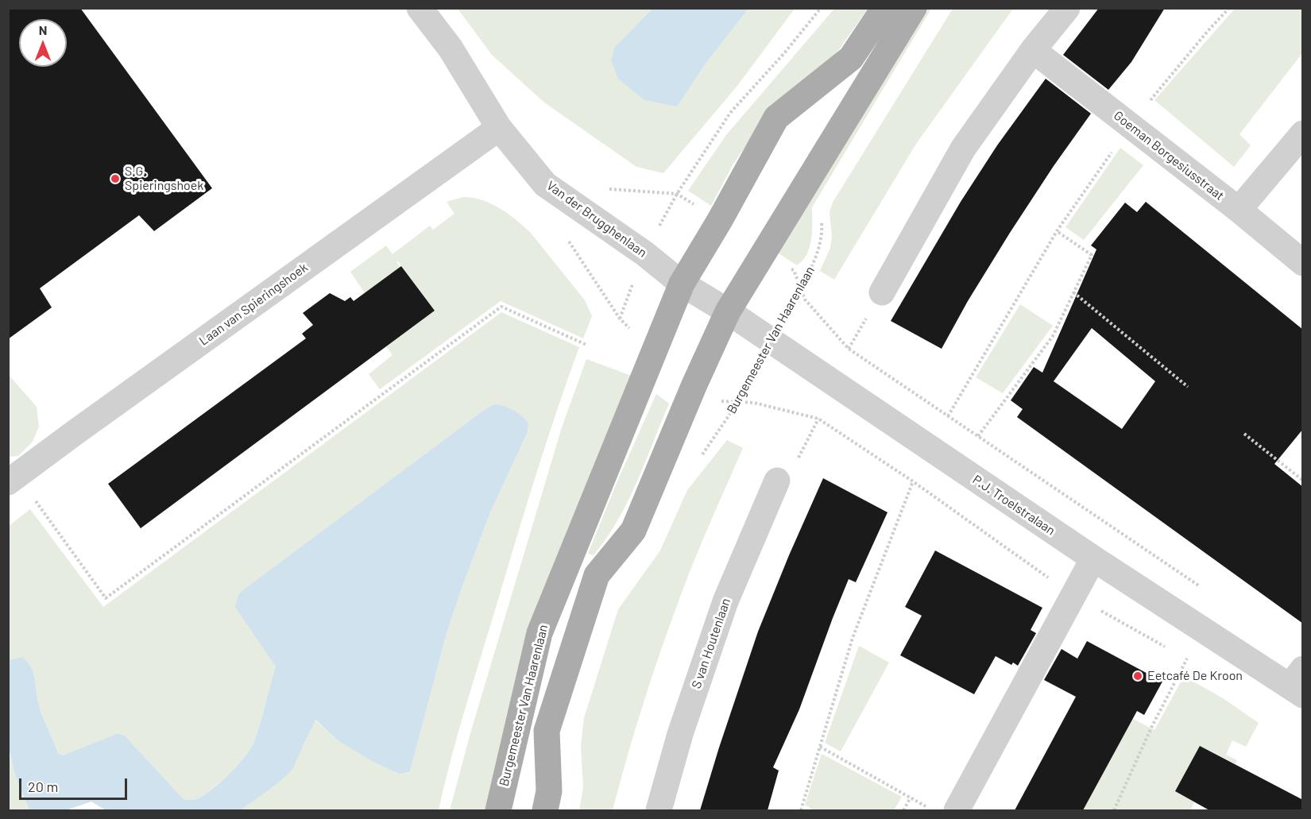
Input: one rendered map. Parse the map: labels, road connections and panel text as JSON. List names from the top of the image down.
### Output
{
  "streets": {
    "main road": ["Burgemeester Van Haarenlaan"],
    "street": [
      "Goeman Borgesiusstraat",
      "Van der Brugghenlaan",
      "Laan van Spieringshoek",
      "P.J. Troelstralaan",
      "S van Houtenlaan"
    ]
  },
  "crossings": [
    ["Van der Brugghenlaan", "Laan van Spieringshoek"],
    ["Van der Brugghenlaan", "Burgemeester Van Haarenlaan"],
    ["Burgemeester Van Haarenlaan", "P.J. Troelstralaan"]
  ],
  "places": ["S.G. Spieringshoek", "Eetcafé De Kroon"],
  "scale_bar": "20 m",
  "north": "top"
}
